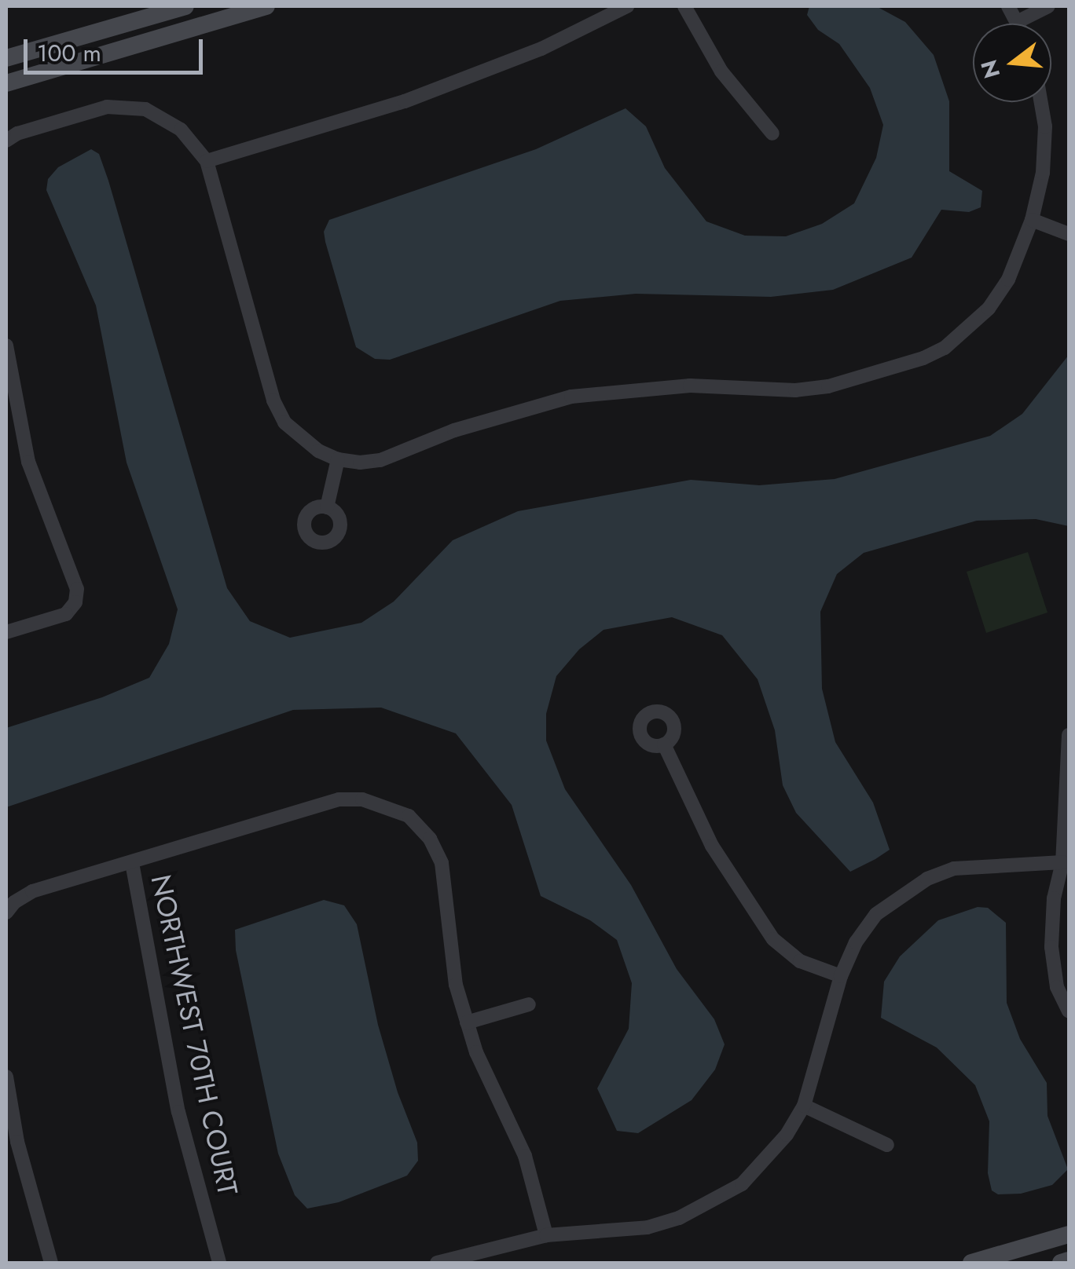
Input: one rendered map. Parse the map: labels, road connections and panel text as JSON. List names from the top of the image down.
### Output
{
  "streets": {
    "street": ["NORTHWEST 70TH COURT"]
  },
  "scale_bar": "100 m",
  "north": "left"
}
